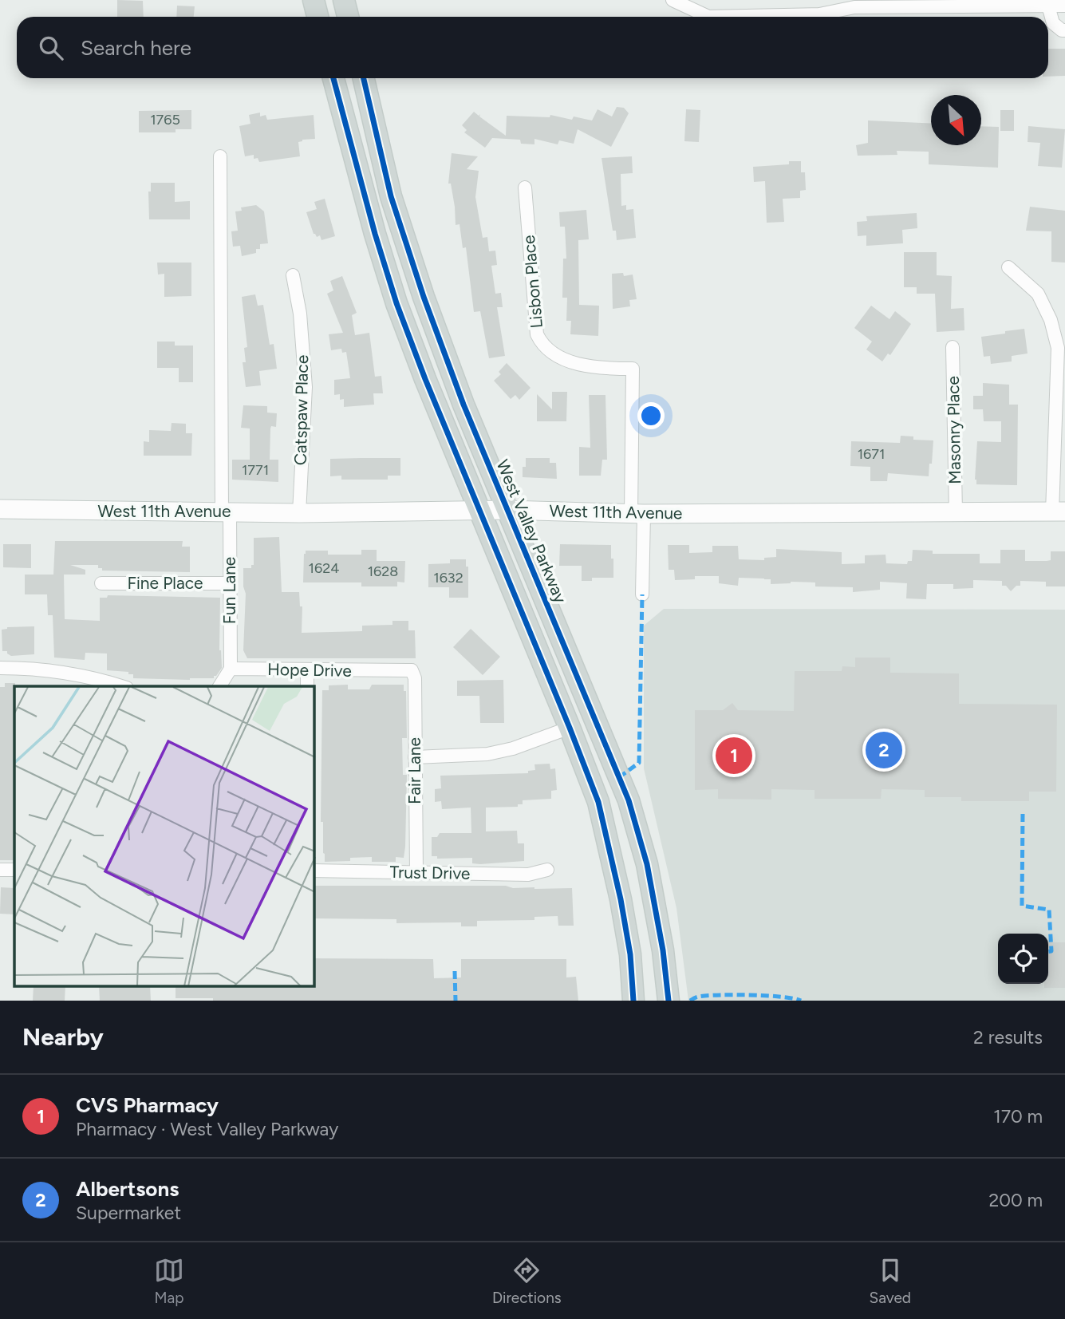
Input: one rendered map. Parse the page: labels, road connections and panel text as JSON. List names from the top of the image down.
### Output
{
  "streets": {
    "main road": ["West Valley Parkway"],
    "street": [
      "Lisbon Place",
      "Catspaw Place",
      "Masonry Place",
      "West 11th Avenue",
      "Fine Place",
      "Fun Lane",
      "Hope Drive",
      "Fair Lane",
      "Trust Drive"
    ]
  },
  "crossings": [
    ["Lisbon Place", "West 11th Avenue"],
    ["Catspaw Place", "West 11th Avenue"],
    ["Masonry Place", "West 11th Avenue"],
    ["West 11th Avenue", "West Valley Parkway"],
    ["West 11th Avenue", "Fun Lane"],
    ["Fine Place", "Fun Lane"],
    ["Fun Lane", "Hope Drive"],
    ["Hope Drive", "Fair Lane"],
    ["Fair Lane", "Trust Drive"]
  ],
  "house_numbers": [
    "1765",
    "1671",
    "1771",
    "1624",
    "1628",
    "1632"
  ],
  "north": "bottom right",
  "page": {
    "search": "Search here",
    "pins": ["2", "1"],
    "heading": ["Nearby", "2 results"],
    "list": [
      {
        "mark": "1",
        "name": "CVS Pharmacy",
        "note": "Pharmacy · West Valley Parkway",
        "value": "170 m"
      },
      {
        "mark": "2",
        "name": "Albertsons",
        "note": "Supermarket",
        "value": "200 m"
      }
    ],
    "nav": ["Map", "Directions", "Saved"]
  }
}
